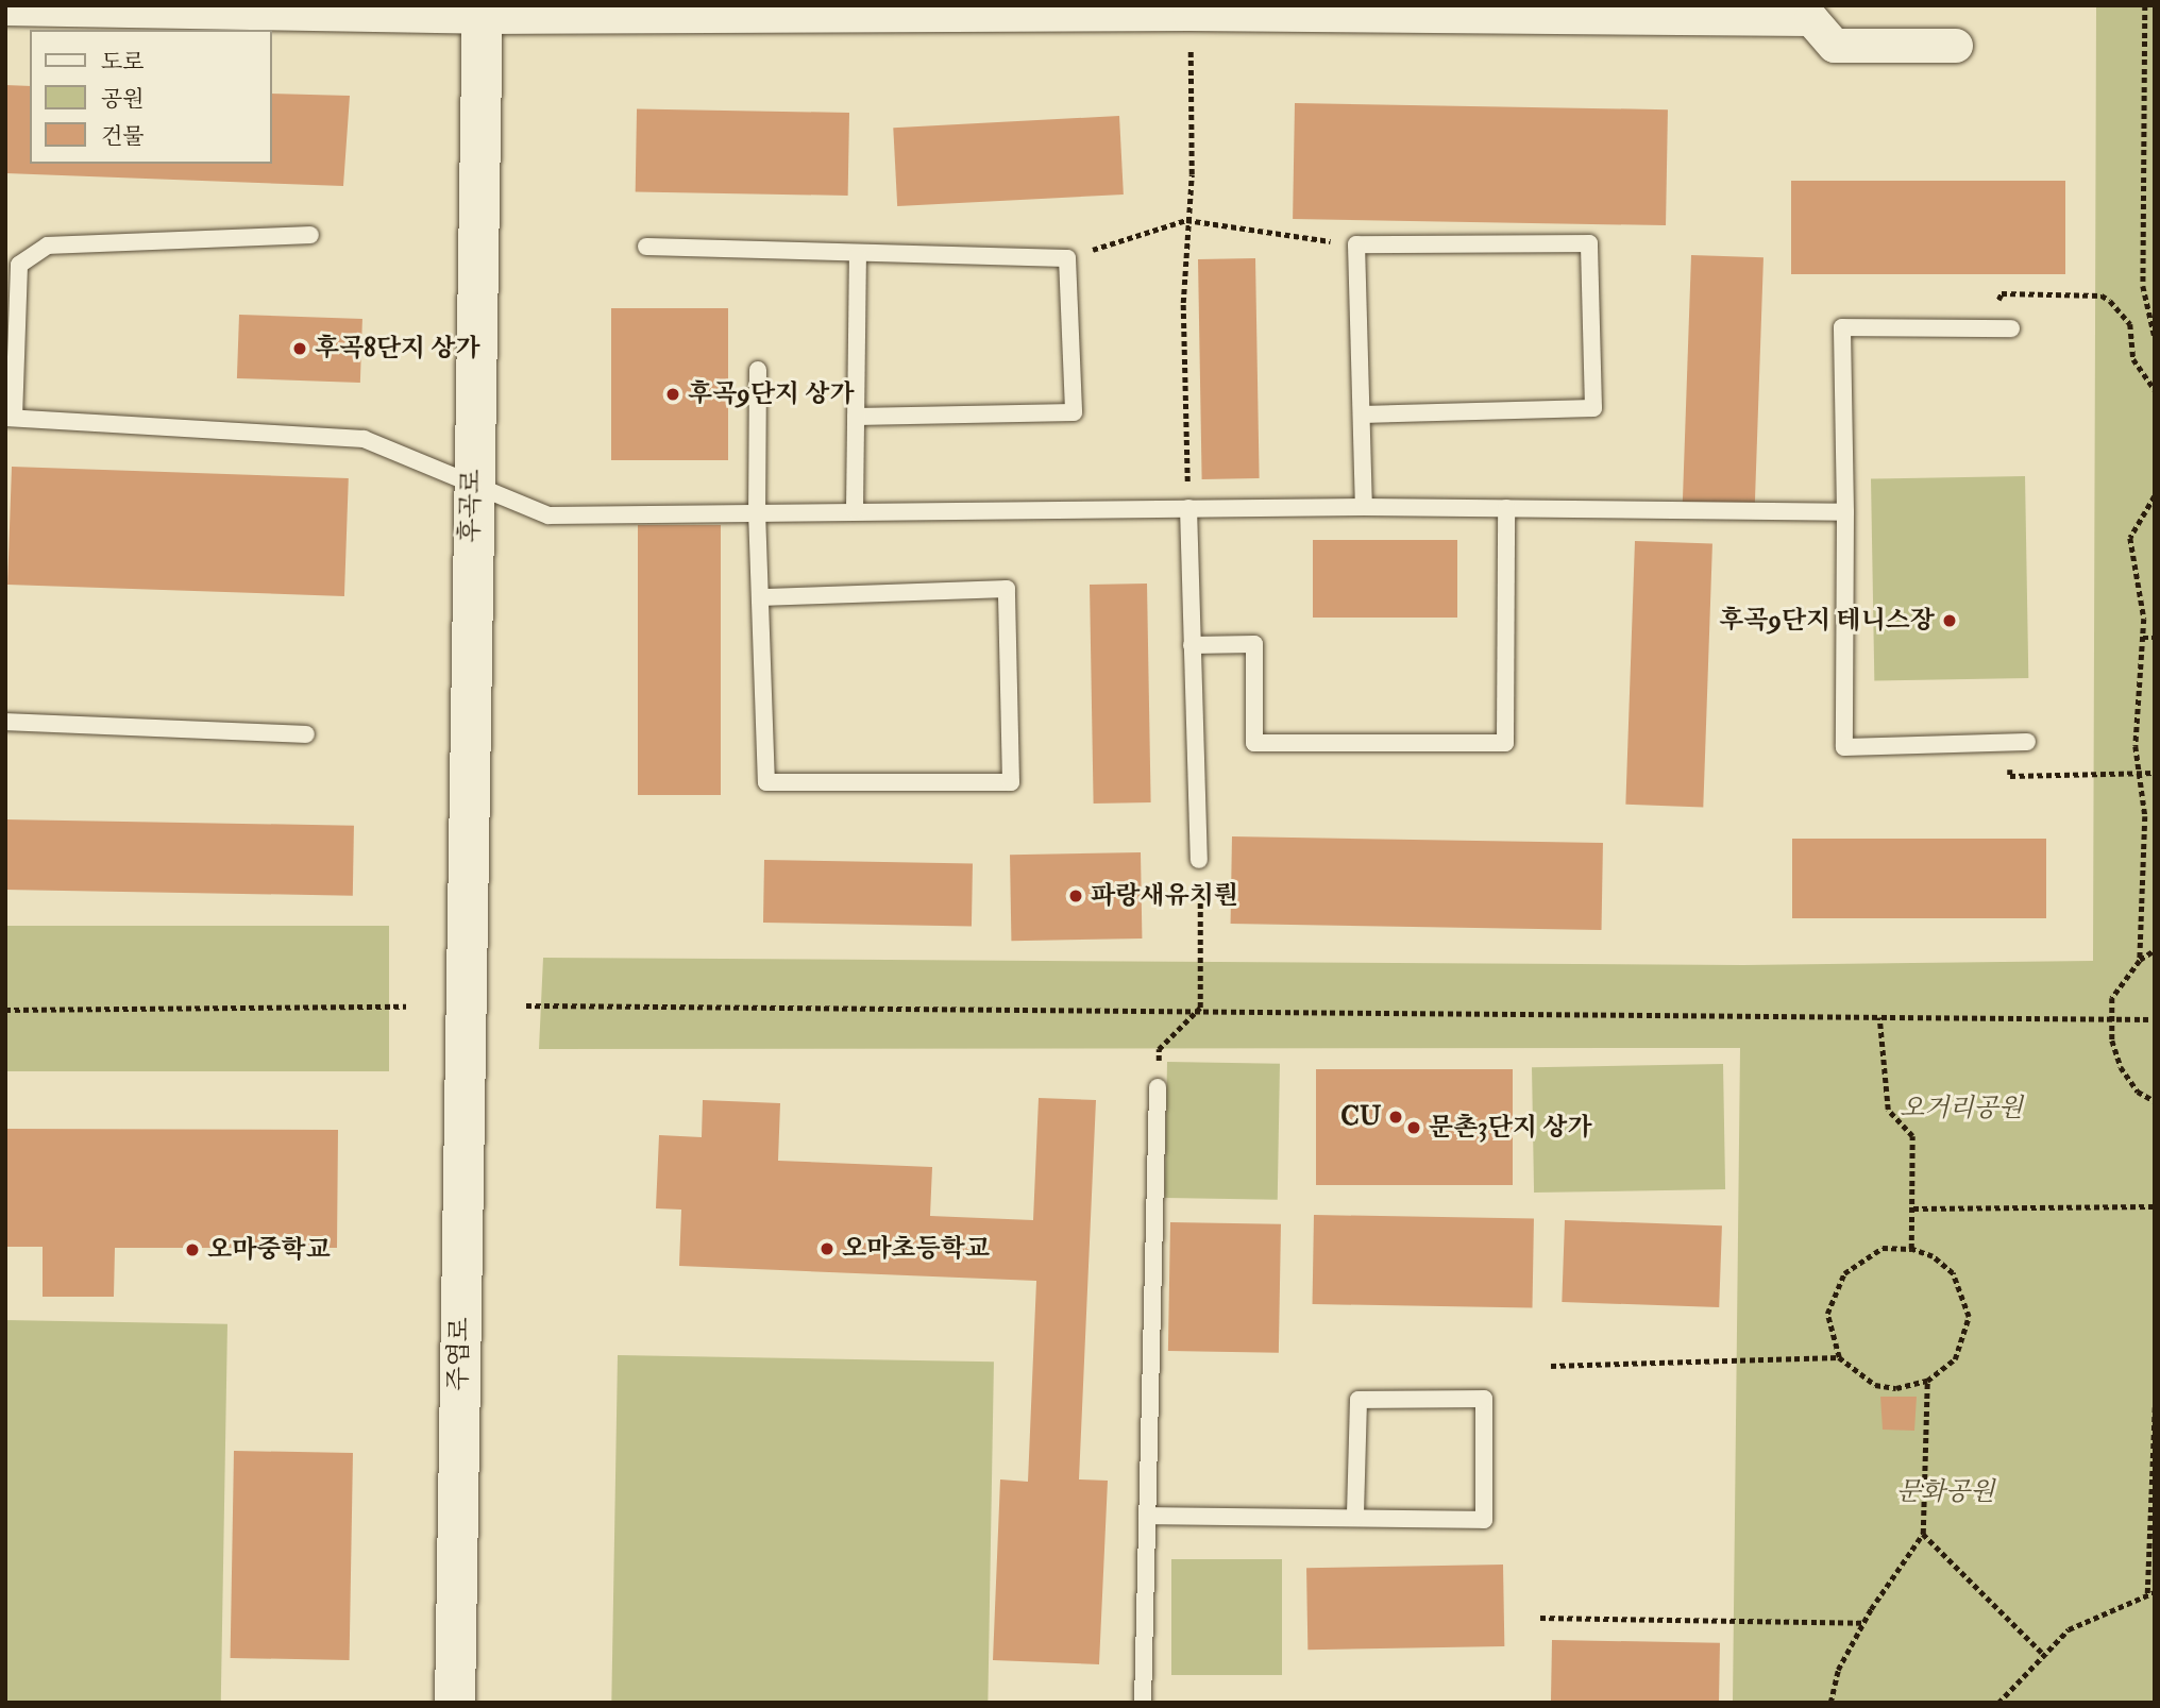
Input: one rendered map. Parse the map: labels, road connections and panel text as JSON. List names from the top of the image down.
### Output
{
  "streets": {
    "street": ["후곡로", "주엽로"]
  },
  "crossings": [
    ["후곡로", "주엽로"]
  ],
  "parks": ["오거리공원", "문화공원"],
  "places": [
    "후곡8단지 상가",
    "후곡9단지 상가",
    "후곡9단지 테니스장",
    "파랑새유치뤈",
    "CU",
    "문촌3단지 상가",
    "오마초등학교",
    "오마중학교"
  ],
  "legend": ["도로", "공원", "건물"]
}
